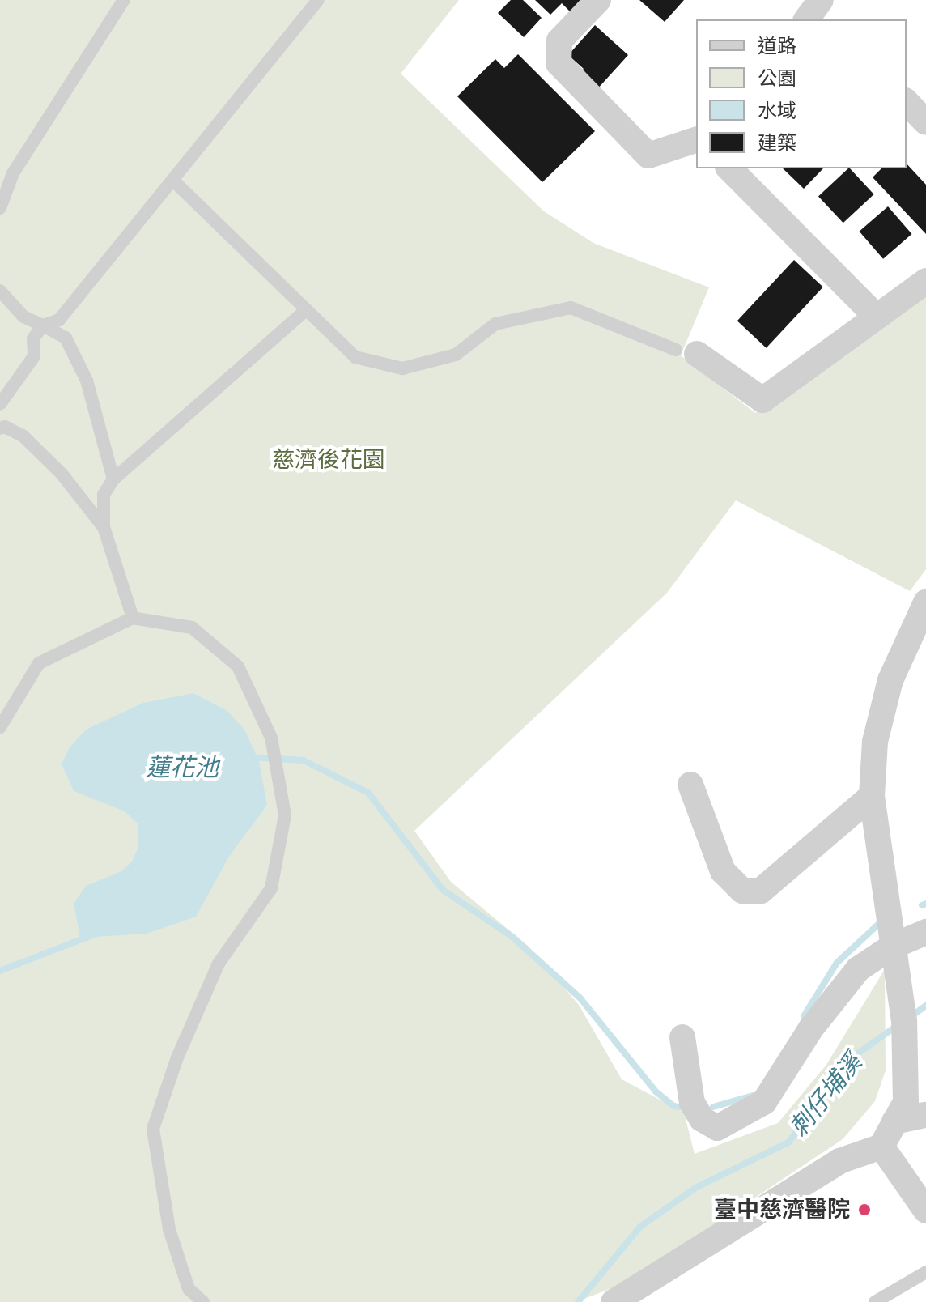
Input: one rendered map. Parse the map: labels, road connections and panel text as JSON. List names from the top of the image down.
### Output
{
  "water": ["蓮花池", "刺仔埔溪"],
  "parks": ["慈濟後花園"],
  "places": ["臺中慈濟醫院"],
  "legend": [
    "道路",
    "公園",
    "水域",
    "建築"
  ]
}
